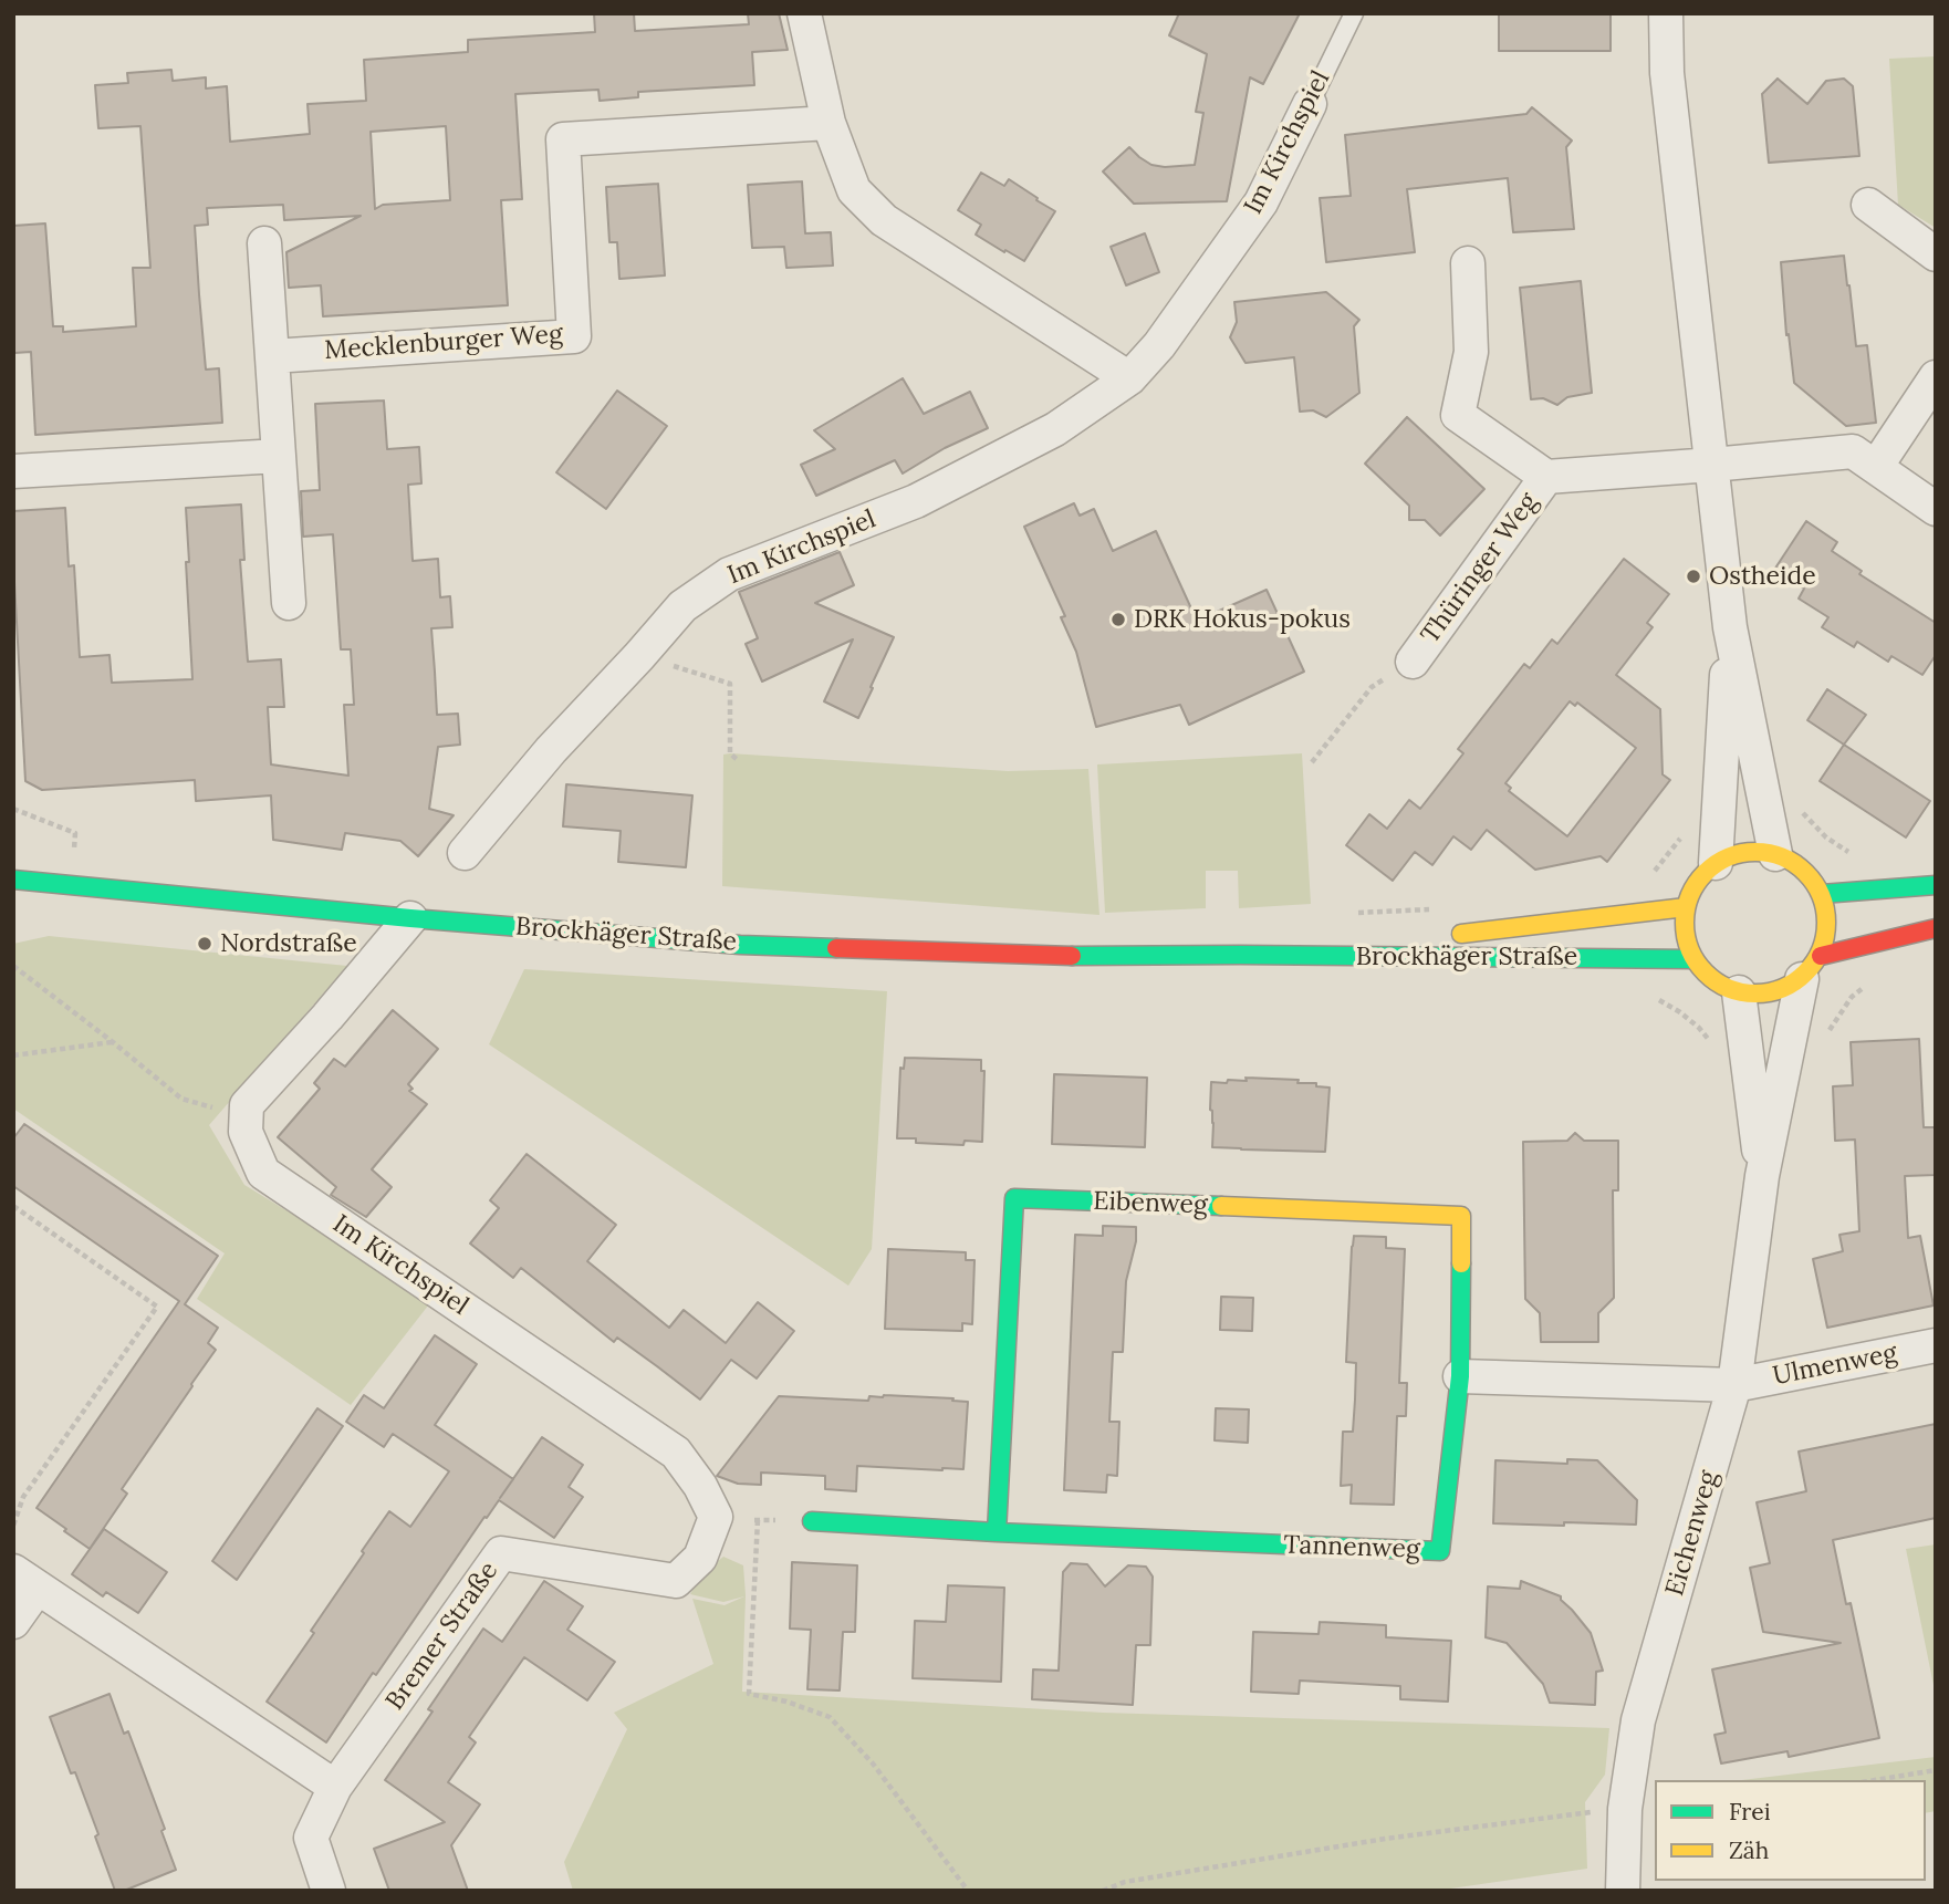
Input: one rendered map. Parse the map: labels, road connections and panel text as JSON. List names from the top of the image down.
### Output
{
  "streets": {
    "street": [
      "Im Kirchspiel",
      "Mecklenburger Weg",
      "Thüringer Weg",
      "Brockhäger Straße",
      "Eibenweg",
      "Ulmenweg",
      "Eichenweg",
      "Tannenweg",
      "Bremer Straße"
    ]
  },
  "crossings": [
    ["Im Kirchspiel", "Bremer Straße"],
    ["Brockhäger Straße", "Eichenweg"],
    ["Eibenweg", "Tannenweg"],
    ["Ulmenweg", "Eichenweg"]
  ],
  "places": ["Ostheide", "DRK Hokus-pokus", "Nordstraße"],
  "legend": ["Frei", "Zäh"]
}
